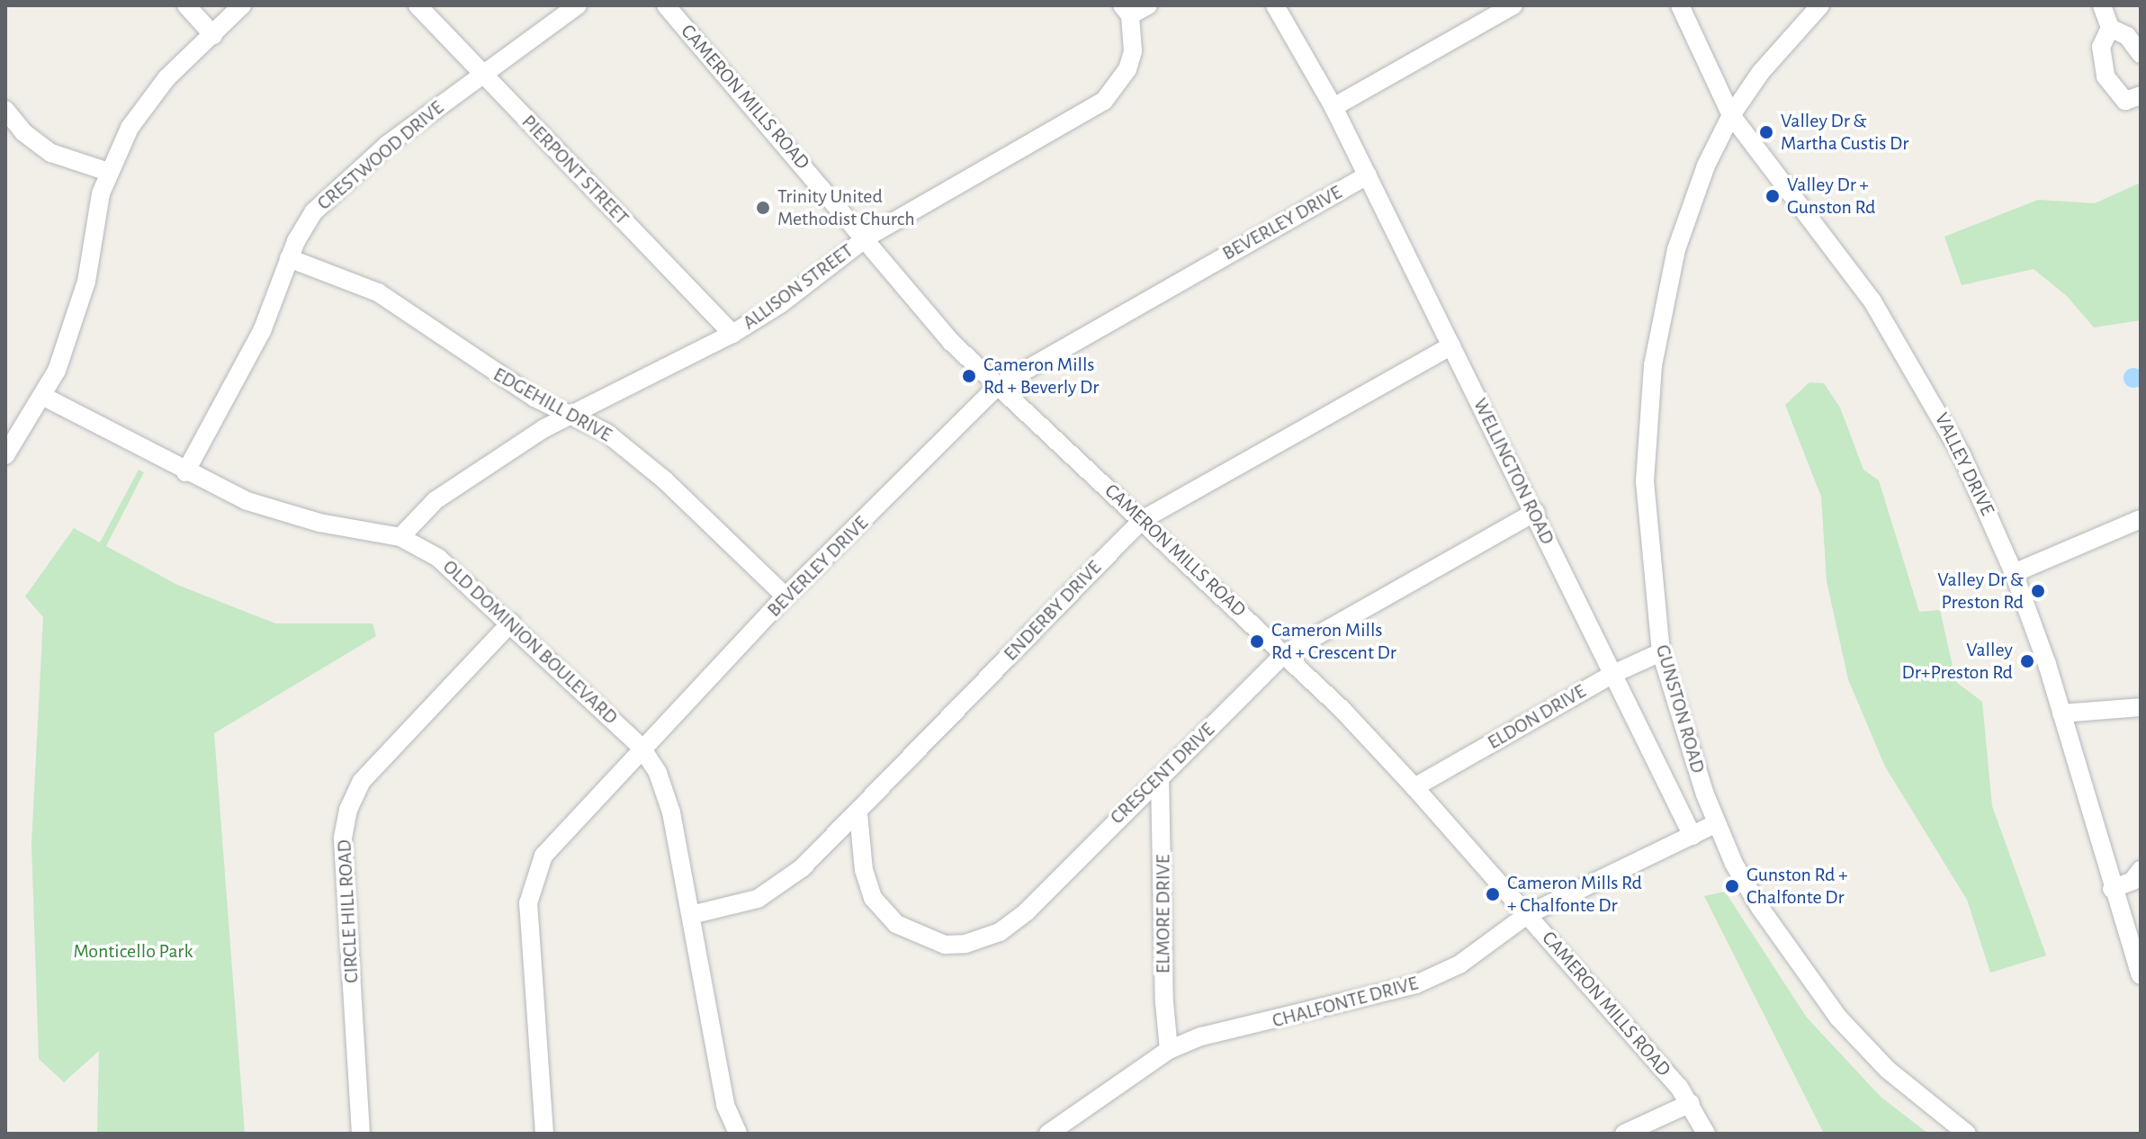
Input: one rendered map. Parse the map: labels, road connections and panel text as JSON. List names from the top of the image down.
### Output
{
  "streets": {
    "street": [
      "CAMERON MILLS ROAD",
      "CRESTWOOD DRIVE",
      "PIERPONT STREET",
      "BEVERLEY DRIVE",
      "ALLISON STREET",
      "EDGEHILL DRIVE",
      "VALLEY DRIVE",
      "WELLINGTON ROAD",
      "ENDERBY DRIVE",
      "OLD DOMINION BOULEVARD",
      "GUNSTON ROAD",
      "ELDON DRIVE",
      "CRESCENT DRIVE",
      "CIRCLE HILL ROAD",
      "ELMORE DRIVE",
      "CHALFONTE DRIVE"
    ]
  },
  "crossings": [
    ["CAMERON MILLS ROAD", "BEVERLEY DRIVE"],
    ["CAMERON MILLS ROAD", "ALLISON STREET"],
    ["CAMERON MILLS ROAD", "ENDERBY DRIVE"],
    ["CAMERON MILLS ROAD", "ELDON DRIVE"],
    ["CAMERON MILLS ROAD", "CRESCENT DRIVE"],
    ["CAMERON MILLS ROAD", "CHALFONTE DRIVE"],
    ["CRESTWOOD DRIVE", "PIERPONT STREET"],
    ["CRESTWOOD DRIVE", "EDGEHILL DRIVE"],
    ["CRESTWOOD DRIVE", "OLD DOMINION BOULEVARD"],
    ["PIERPONT STREET", "ALLISON STREET"],
    ["BEVERLEY DRIVE", "EDGEHILL DRIVE"],
    ["BEVERLEY DRIVE", "WELLINGTON ROAD"],
    ["BEVERLEY DRIVE", "OLD DOMINION BOULEVARD"],
    ["ALLISON STREET", "EDGEHILL DRIVE"],
    ["ALLISON STREET", "OLD DOMINION BOULEVARD"],
    ["VALLEY DRIVE", "GUNSTON ROAD"],
    ["WELLINGTON ROAD", "ENDERBY DRIVE"],
    ["WELLINGTON ROAD", "ELDON DRIVE"],
    ["WELLINGTON ROAD", "CRESCENT DRIVE"],
    ["WELLINGTON ROAD", "CHALFONTE DRIVE"],
    ["ENDERBY DRIVE", "OLD DOMINION BOULEVARD"],
    ["ENDERBY DRIVE", "CRESCENT DRIVE"],
    ["OLD DOMINION BOULEVARD", "CIRCLE HILL ROAD"],
    ["GUNSTON ROAD", "ELDON DRIVE"],
    ["GUNSTON ROAD", "CHALFONTE DRIVE"],
    ["CRESCENT DRIVE", "ELMORE DRIVE"],
    ["ELMORE DRIVE", "CHALFONTE DRIVE"]
  ],
  "parks": ["Monticello Park"],
  "places": [
    "Valley Dr & Martha Custis Dr",
    "Valley Dr + Gunston Rd",
    "Trinity United Methodist Church",
    "Cameron Mills Rd + Beverly Dr",
    "Valley Dr & Preston Rd",
    "Cameron Mills Rd + Crescent Dr",
    "Valley Dr+Preston Rd",
    "Gunston Rd + Chalfonte Dr",
    "Cameron Mills Rd + Chalfonte Dr"
  ]
}
